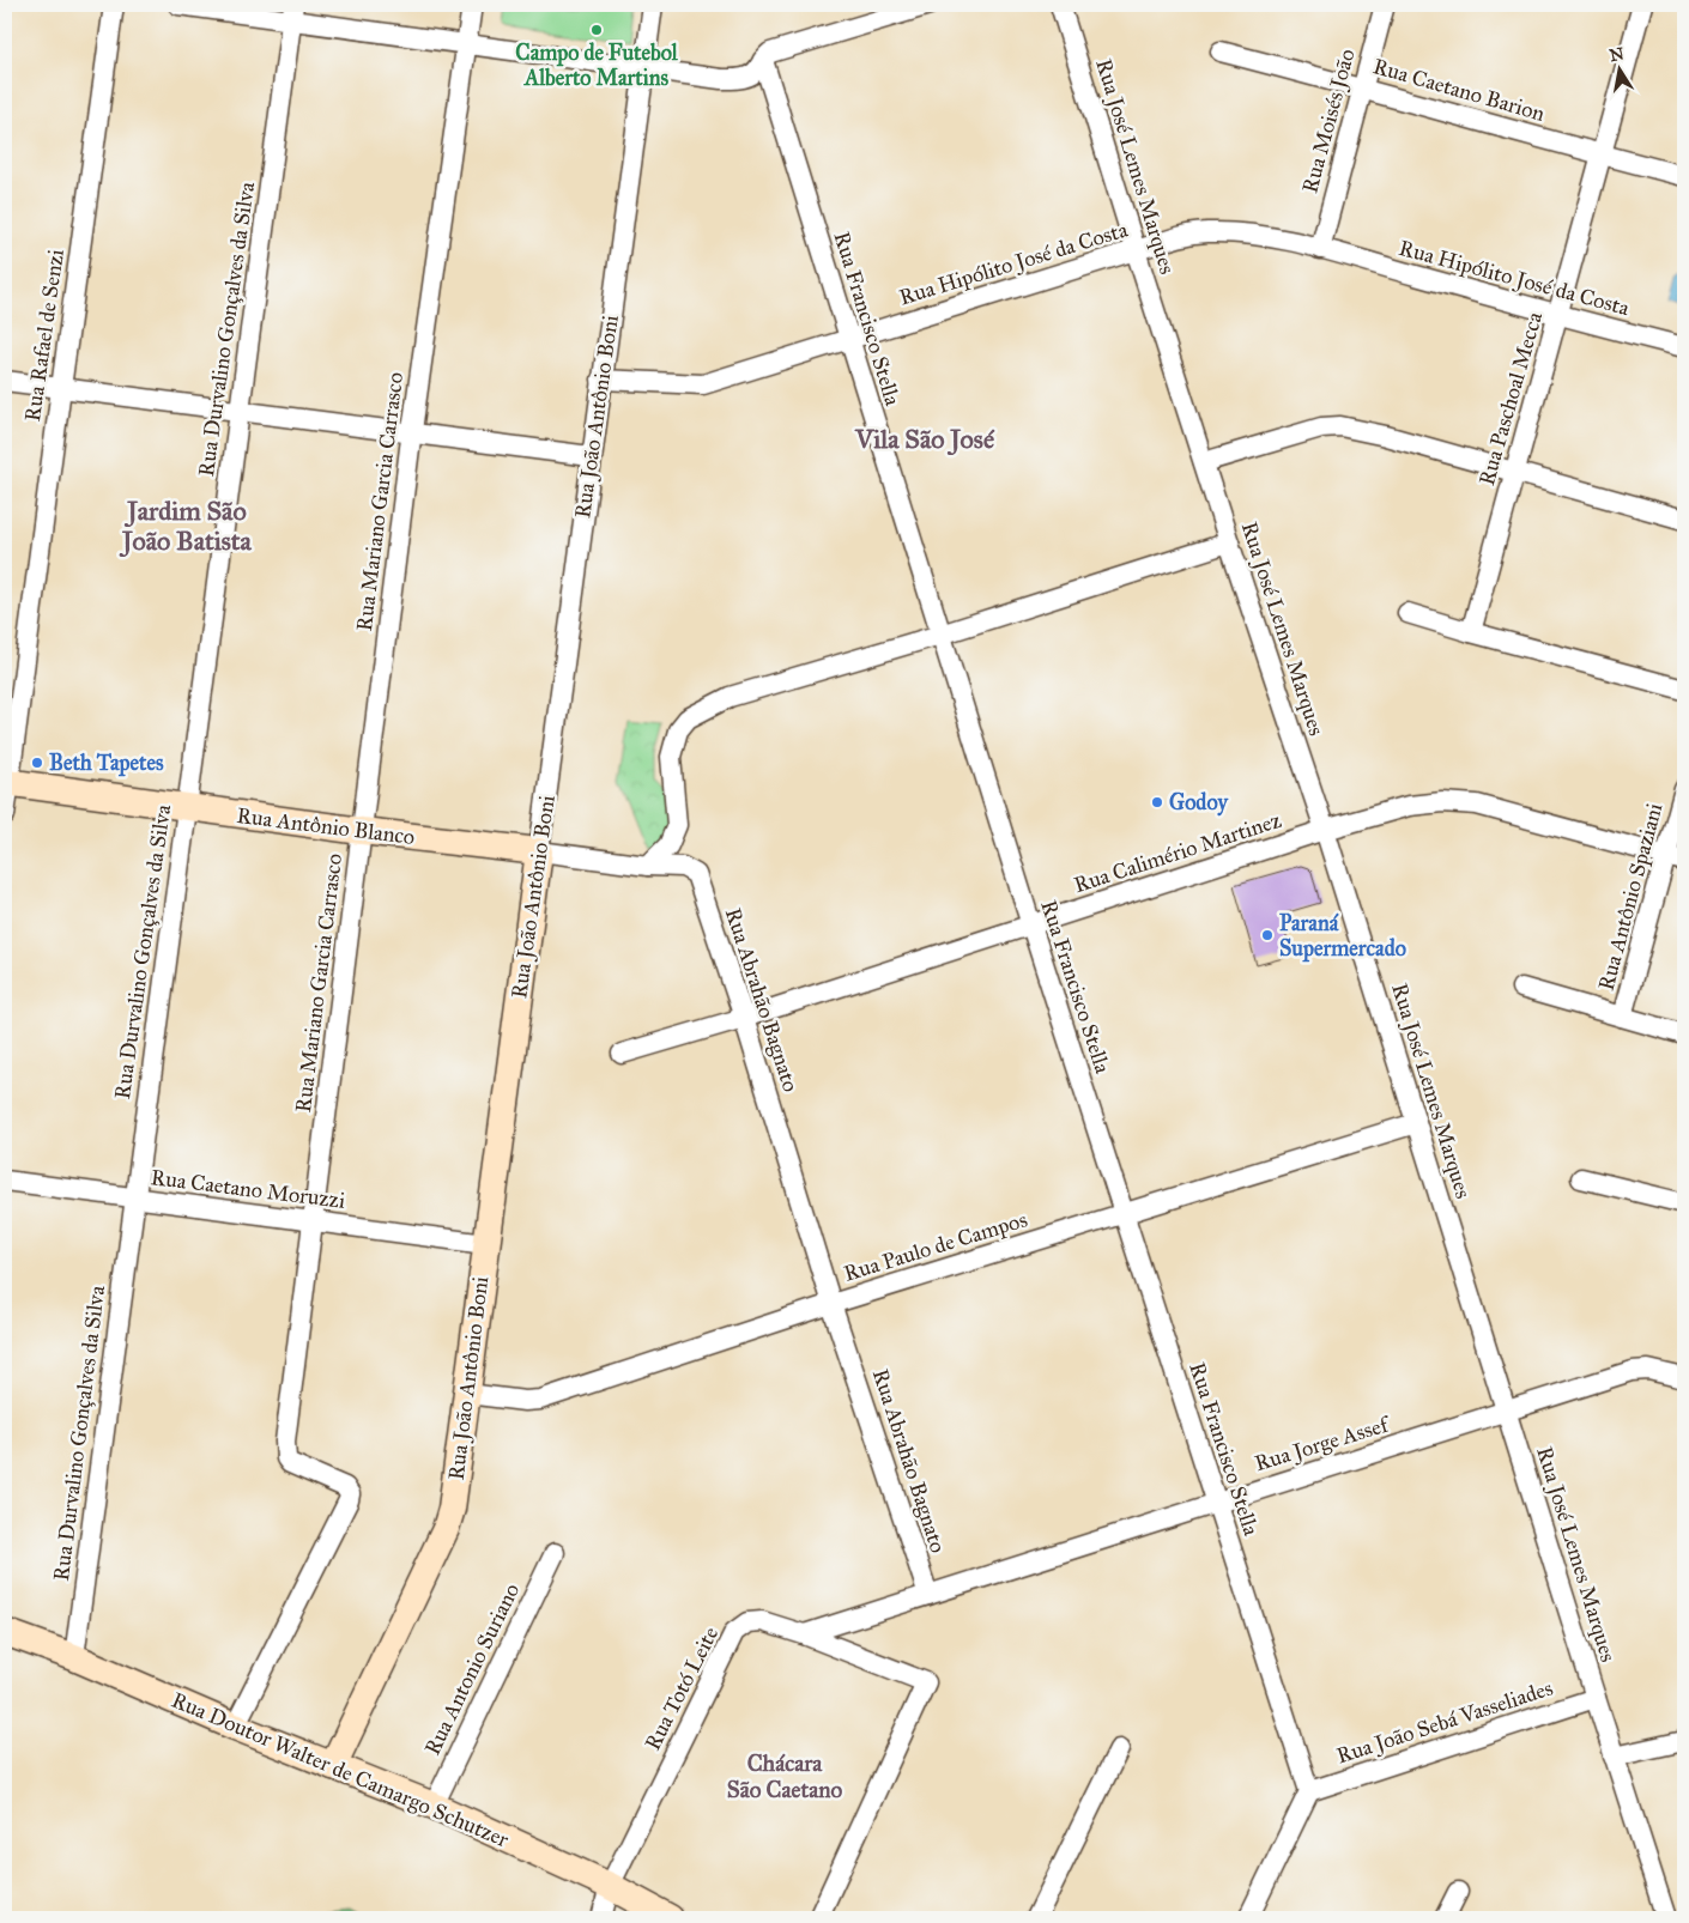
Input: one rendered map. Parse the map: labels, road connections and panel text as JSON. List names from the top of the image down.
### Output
{
  "streets": {
    "street": [
      "Rua Caetano Barion",
      "Rua Moisés João",
      "Rua José Lemes Marques",
      "Rua Hipólito José da Costa",
      "Rua Francisco Stella",
      "Rua Durvalino Gonçalves da Silva",
      "Rua Rafael de Senzi",
      "Rua Paschoal Mecca",
      "Rua João Antônio Boni",
      "Rua Mariano Garcia Carrasco",
      "Rua Antônio Blanco",
      "Rua Calimério Martinez",
      "Rua Antônio Spaziani",
      "Rua Abrahão Bagnato",
      "Rua Caetano Moruzzi",
      "Rua Paulo de Campos",
      "Rua Jorge Assef",
      "Rua Antonio Suriano",
      "Rua Totó Leite",
      "Rua João Sebá Vasseliades",
      "Rua Doutor Walter de Camargo Schutzer"
    ]
  },
  "crossings": [
    ["Rua Caetano Barion", "Rua Moisés João"],
    ["Rua Caetano Barion", "Rua Paschoal Mecca"],
    ["Rua Moisés João", "Rua Hipólito José da Costa"],
    ["Rua José Lemes Marques", "Rua Hipólito José da Costa"],
    ["Rua José Lemes Marques", "Rua Calimério Martinez"],
    ["Rua José Lemes Marques", "Rua Paulo de Campos"],
    ["Rua José Lemes Marques", "Rua Jorge Assef"],
    ["Rua José Lemes Marques", "Rua João Sebá Vasseliades"],
    ["Rua Hipólito José da Costa", "Rua Francisco Stella"],
    ["Rua Hipólito José da Costa", "Rua Paschoal Mecca"],
    ["Rua Hipólito José da Costa", "Rua João Antônio Boni"],
    ["Rua Francisco Stella", "Rua Calimério Martinez"],
    ["Rua Francisco Stella", "Rua Paulo de Campos"],
    ["Rua Francisco Stella", "Rua Jorge Assef"],
    ["Rua Francisco Stella", "Rua João Sebá Vasseliades"],
    ["Rua Durvalino Gonçalves da Silva", "Rua Antônio Blanco"],
    ["Rua Durvalino Gonçalves da Silva", "Rua Caetano Moruzzi"],
    ["Rua Durvalino Gonçalves da Silva", "Rua Doutor Walter de Camargo Schutzer"],
    ["Rua Rafael de Senzi", "Rua Antônio Blanco"],
    ["Rua João Antônio Boni", "Rua Antônio Blanco"],
    ["Rua João Antônio Boni", "Rua Caetano Moruzzi"],
    ["Rua João Antônio Boni", "Rua Paulo de Campos"],
    ["Rua João Antônio Boni", "Rua Doutor Walter de Camargo Schutzer"],
    ["Rua Mariano Garcia Carrasco", "Rua Antônio Blanco"],
    ["Rua Mariano Garcia Carrasco", "Rua Caetano Moruzzi"],
    ["Rua Mariano Garcia Carrasco", "Rua Doutor Walter de Camargo Schutzer"],
    ["Rua Antônio Blanco", "Rua Abrahão Bagnato"],
    ["Rua Calimério Martinez", "Rua Antônio Spaziani"],
    ["Rua Calimério Martinez", "Rua Abrahão Bagnato"],
    ["Rua Abrahão Bagnato", "Rua Paulo de Campos"],
    ["Rua Abrahão Bagnato", "Rua Jorge Assef"],
    ["Rua Jorge Assef", "Rua Totó Leite"],
    ["Rua Antonio Suriano", "Rua Doutor Walter de Camargo Schutzer"],
    ["Rua Totó Leite", "Rua Doutor Walter de Camargo Schutzer"]
  ],
  "districts": ["Vila São José", "Jardim São João Batista", "Chácara São Caetano"],
  "places": [
    "Campo de Futebol Alberto Martins",
    "Beth Tapetes",
    "Godoy",
    "Paraná Supermercado"
  ],
  "north": "top"
}
